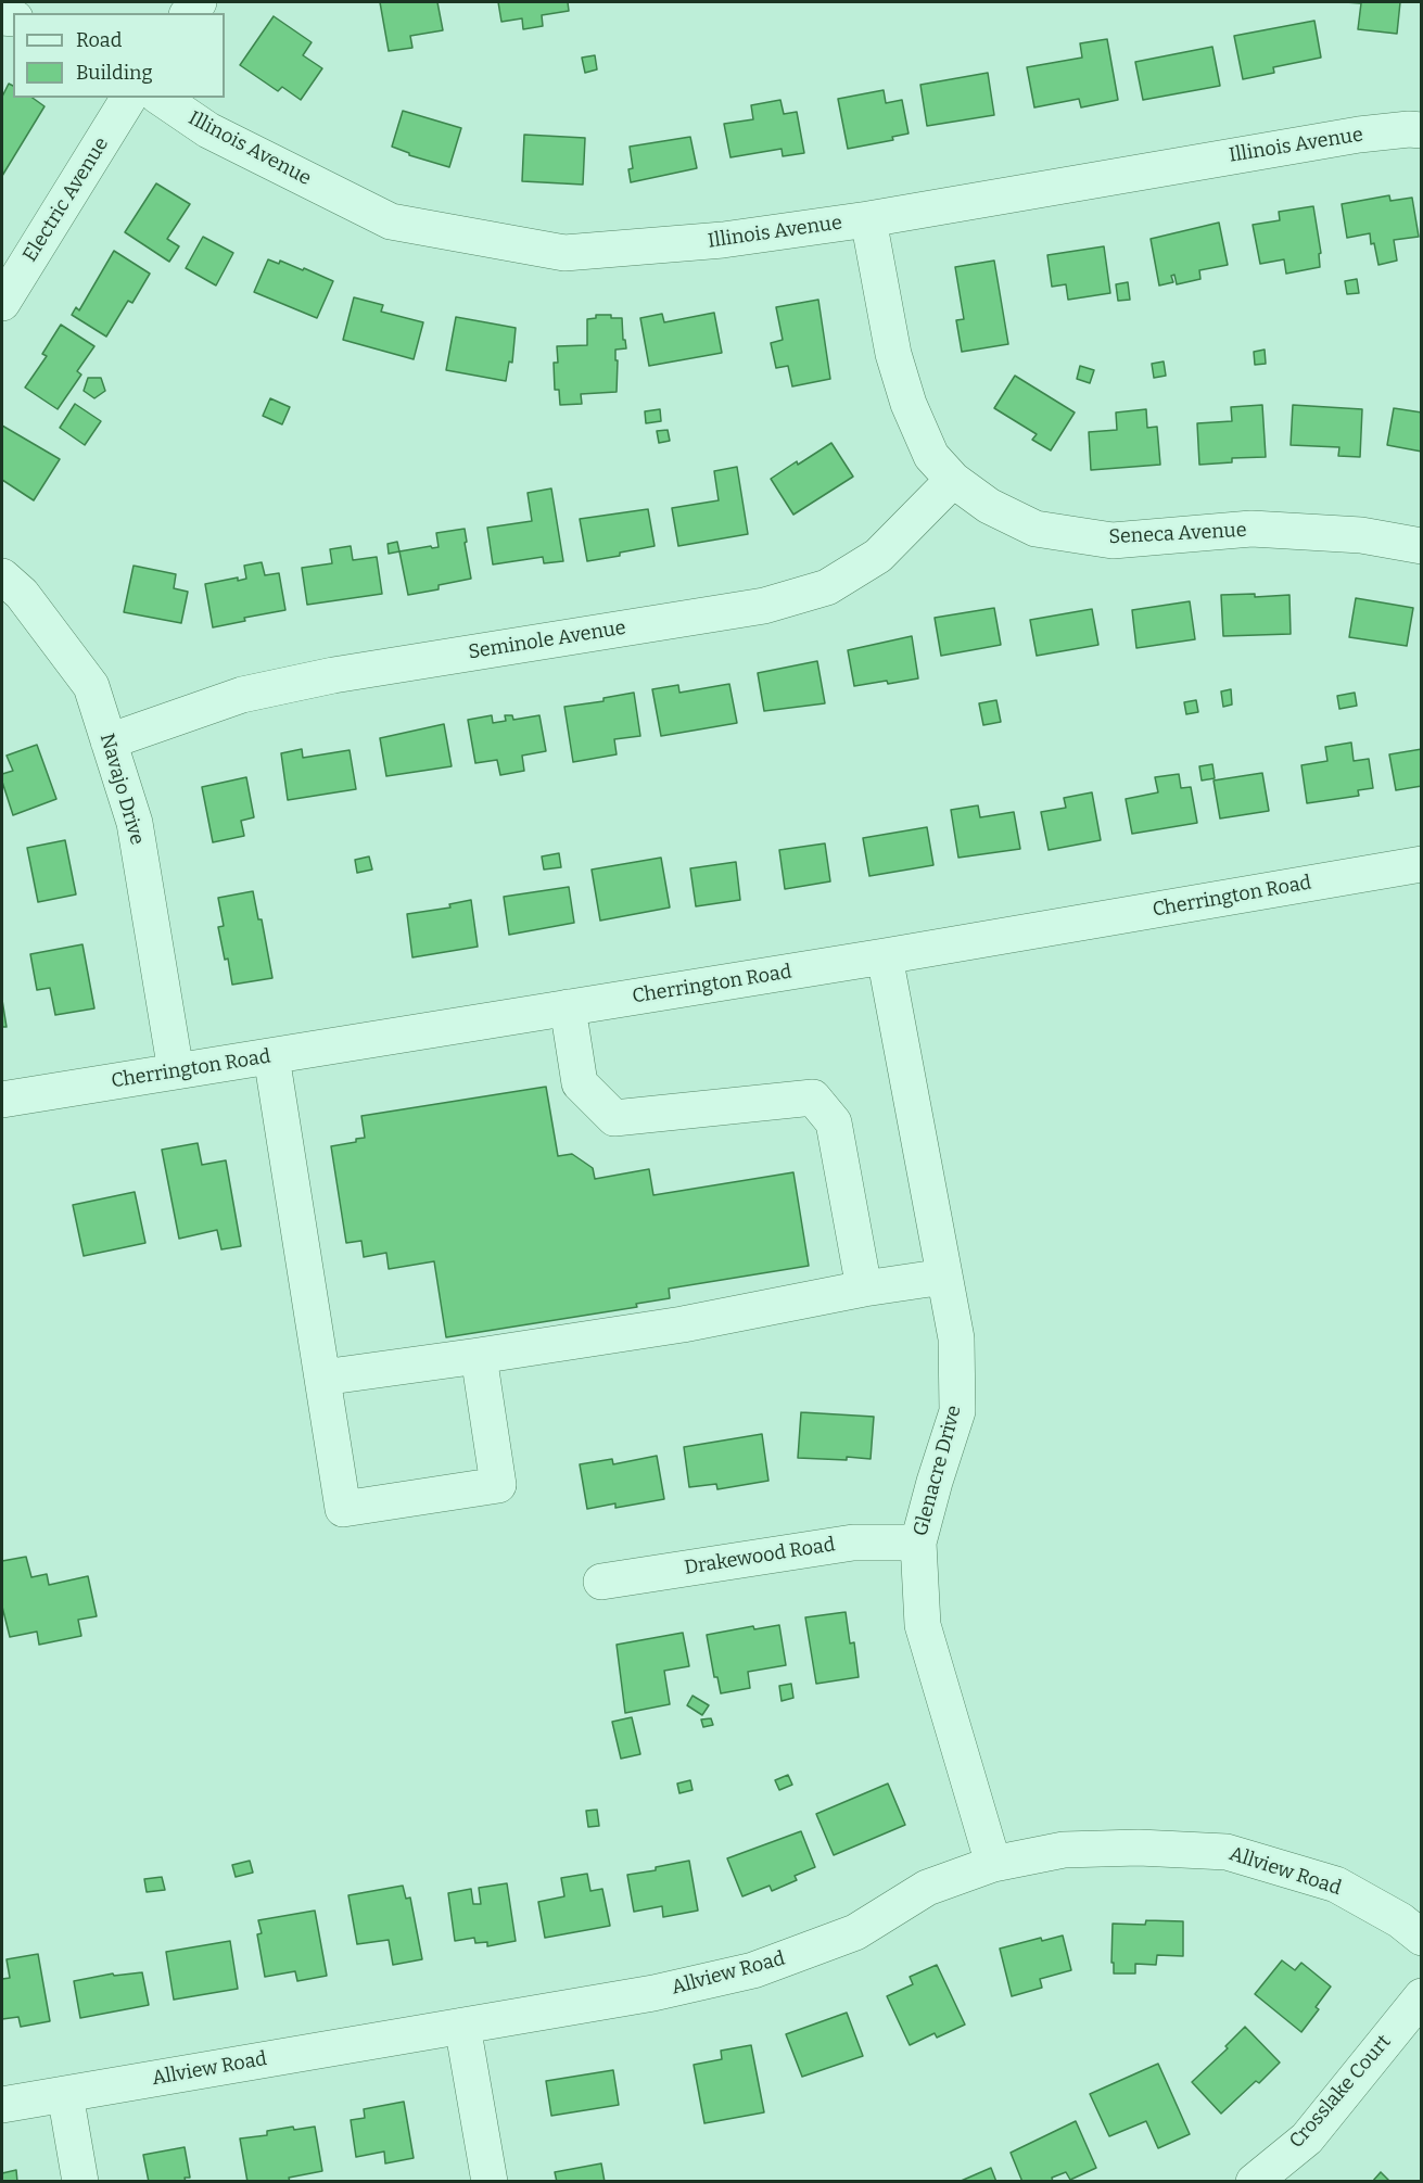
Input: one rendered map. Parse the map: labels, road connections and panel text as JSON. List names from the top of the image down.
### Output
{
  "streets": {
    "street": [
      "Illinois Avenue",
      "Electric Avenue",
      "Seneca Avenue",
      "Seminole Avenue",
      "Navajo Drive",
      "Cherrington Road",
      "Glenacre Drive",
      "Drakewood Road",
      "Allview Road",
      "Crosslake Court"
    ]
  },
  "crossings": [
    ["Illinois Avenue", "Seneca Avenue"],
    ["Seneca Avenue", "Seminole Avenue"],
    ["Seminole Avenue", "Navajo Drive"],
    ["Navajo Drive", "Cherrington Road"],
    ["Cherrington Road", "Glenacre Drive"],
    ["Glenacre Drive", "Drakewood Road"],
    ["Glenacre Drive", "Allview Road"]
  ],
  "legend": ["Road", "Building"]
}
